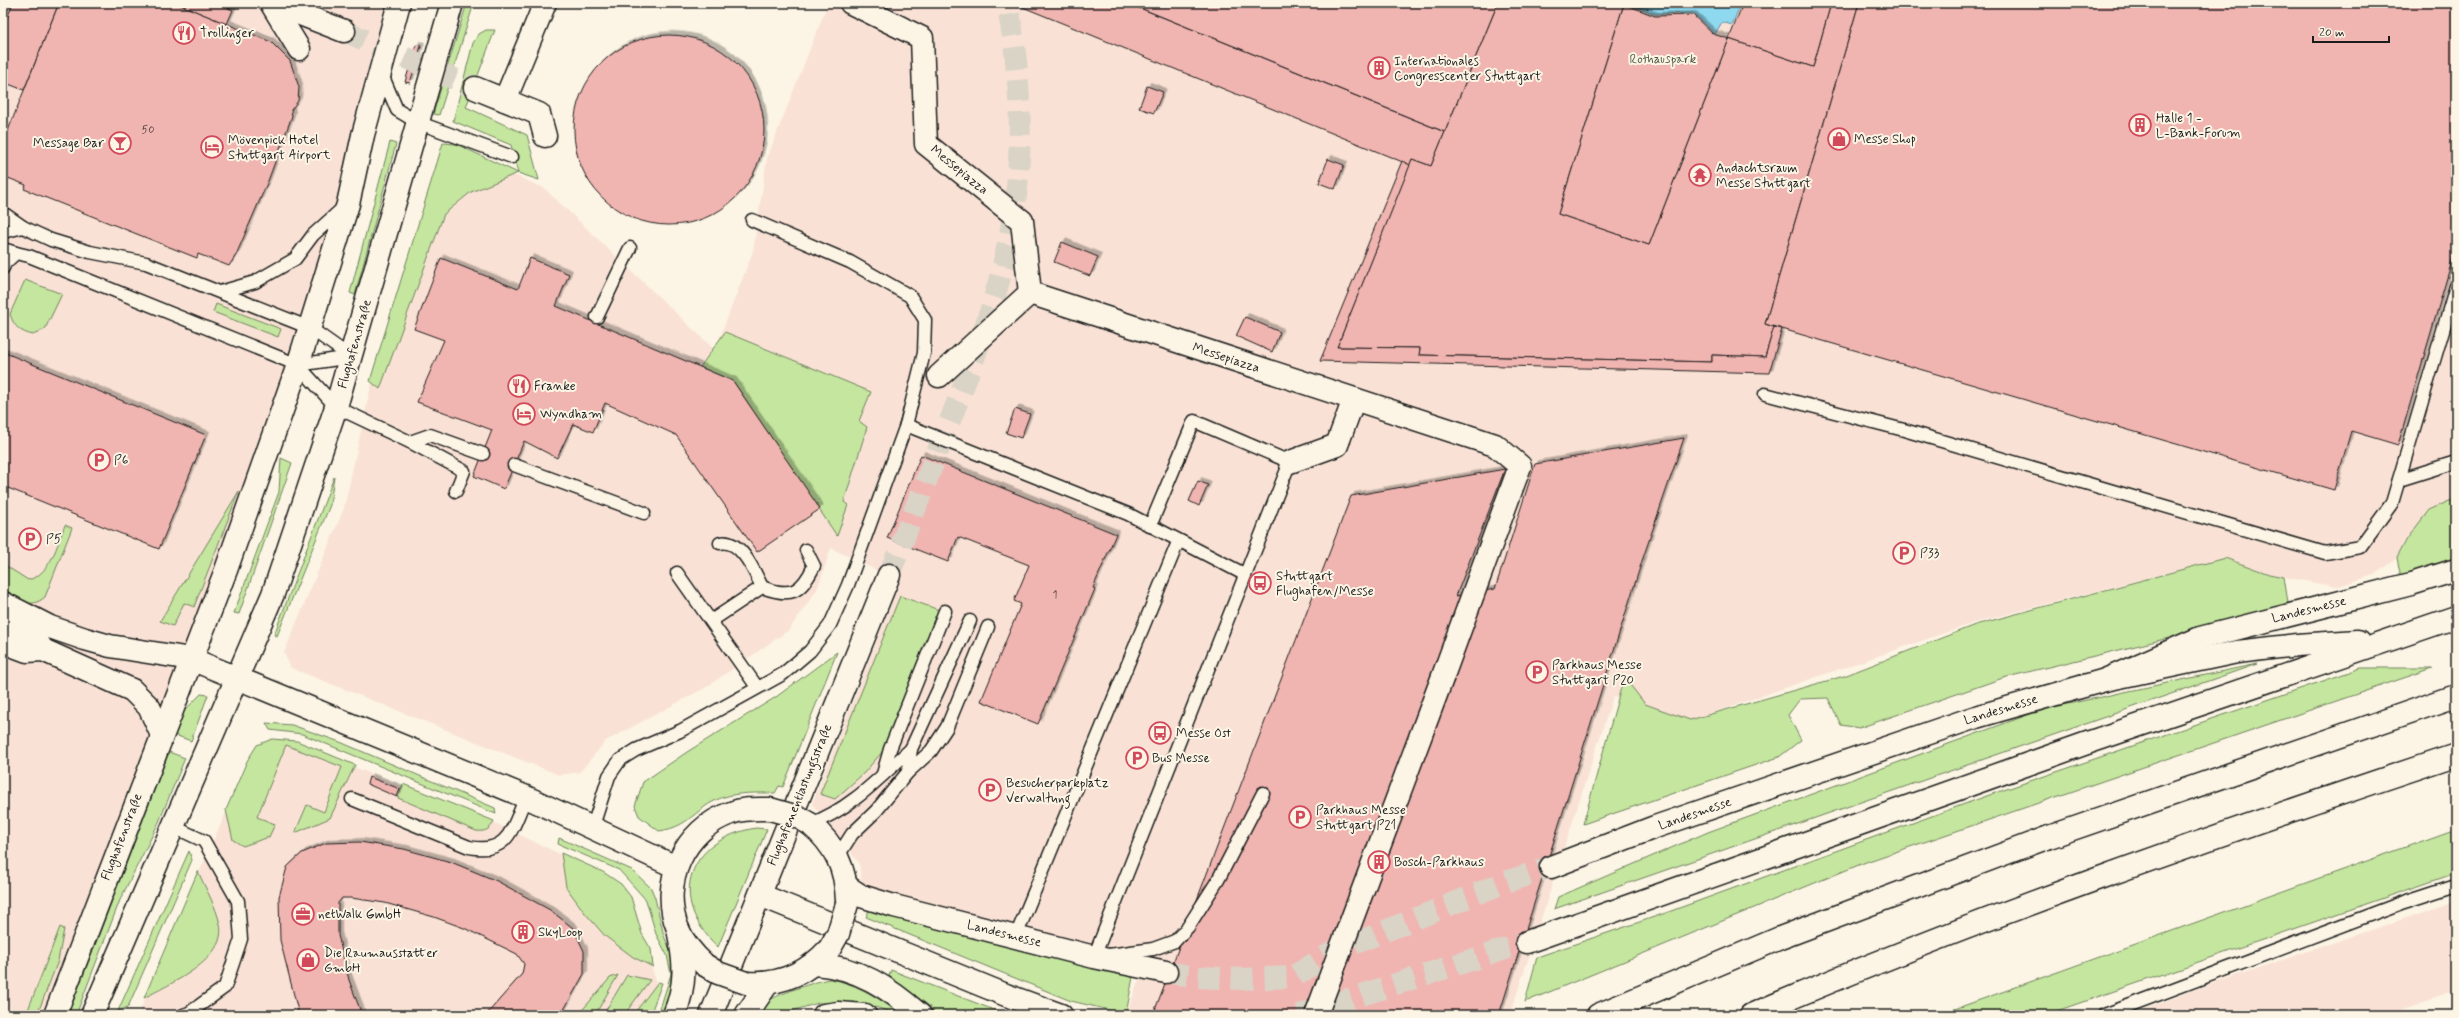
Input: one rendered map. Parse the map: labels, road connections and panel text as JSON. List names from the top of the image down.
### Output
{
  "streets": {
    "main road": [
      "Messepiazza",
      "Flughafenstraße",
      "Landesmesse",
      "Flughafenentlastungsstraße"
    ]
  },
  "parks": ["Rothauspark"],
  "places": {
    "restaurant": ["Trollinger", "Franke"],
    "building": [
      "Internationales Congresscenter Stuttgart",
      "Halle 1 - L-Bank-Forum",
      "Bosch-Parkhaus",
      "SkyLoop"
    ],
    "shop": ["Messe Shop", "Die Raumausstatter GmbH"],
    "bar": ["Message Bar"],
    "hotel": ["Mövenpick Hotel Stuttgart Airport", "Wyndham"],
    "temple": ["Andachtsraum Messe Stuttgart"],
    "parking": [
      "P6",
      "P5",
      "P33",
      "Parkhaus Messe Stuttgart P20",
      "Bus Messe",
      "Besucherparkplatz Verwaltung",
      "Parkhaus Messe Stuttgart P21"
    ],
    "bus stop": ["Stuttgart Flughafen/Messe", "Messe Ost"],
    "office": ["netWalk GmbH"]
  },
  "house_numbers": ["50", "1"],
  "scale_bar": "20 m"
}
